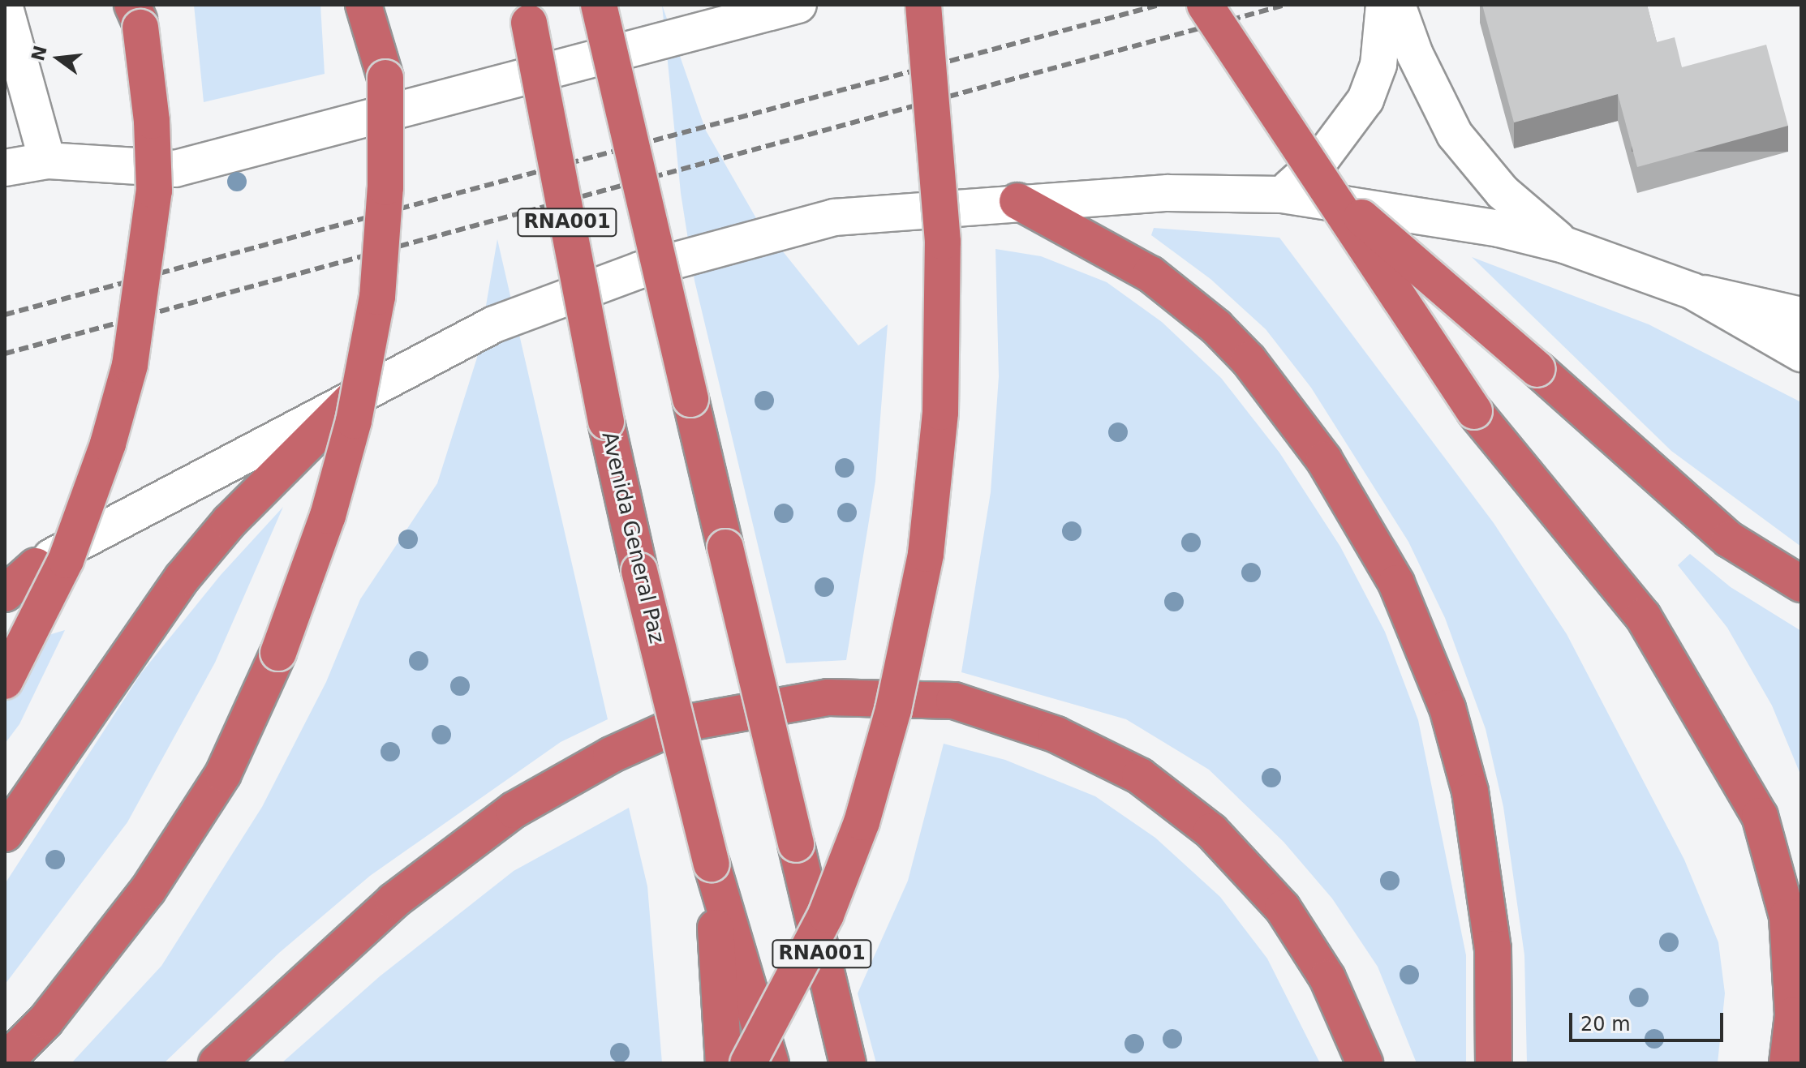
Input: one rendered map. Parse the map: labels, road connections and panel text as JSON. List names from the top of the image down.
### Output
{
  "streets": {
    "highway": ["RNA001", "Avenida General Paz"]
  },
  "scale_bar": "20 m",
  "north": "left"
}
